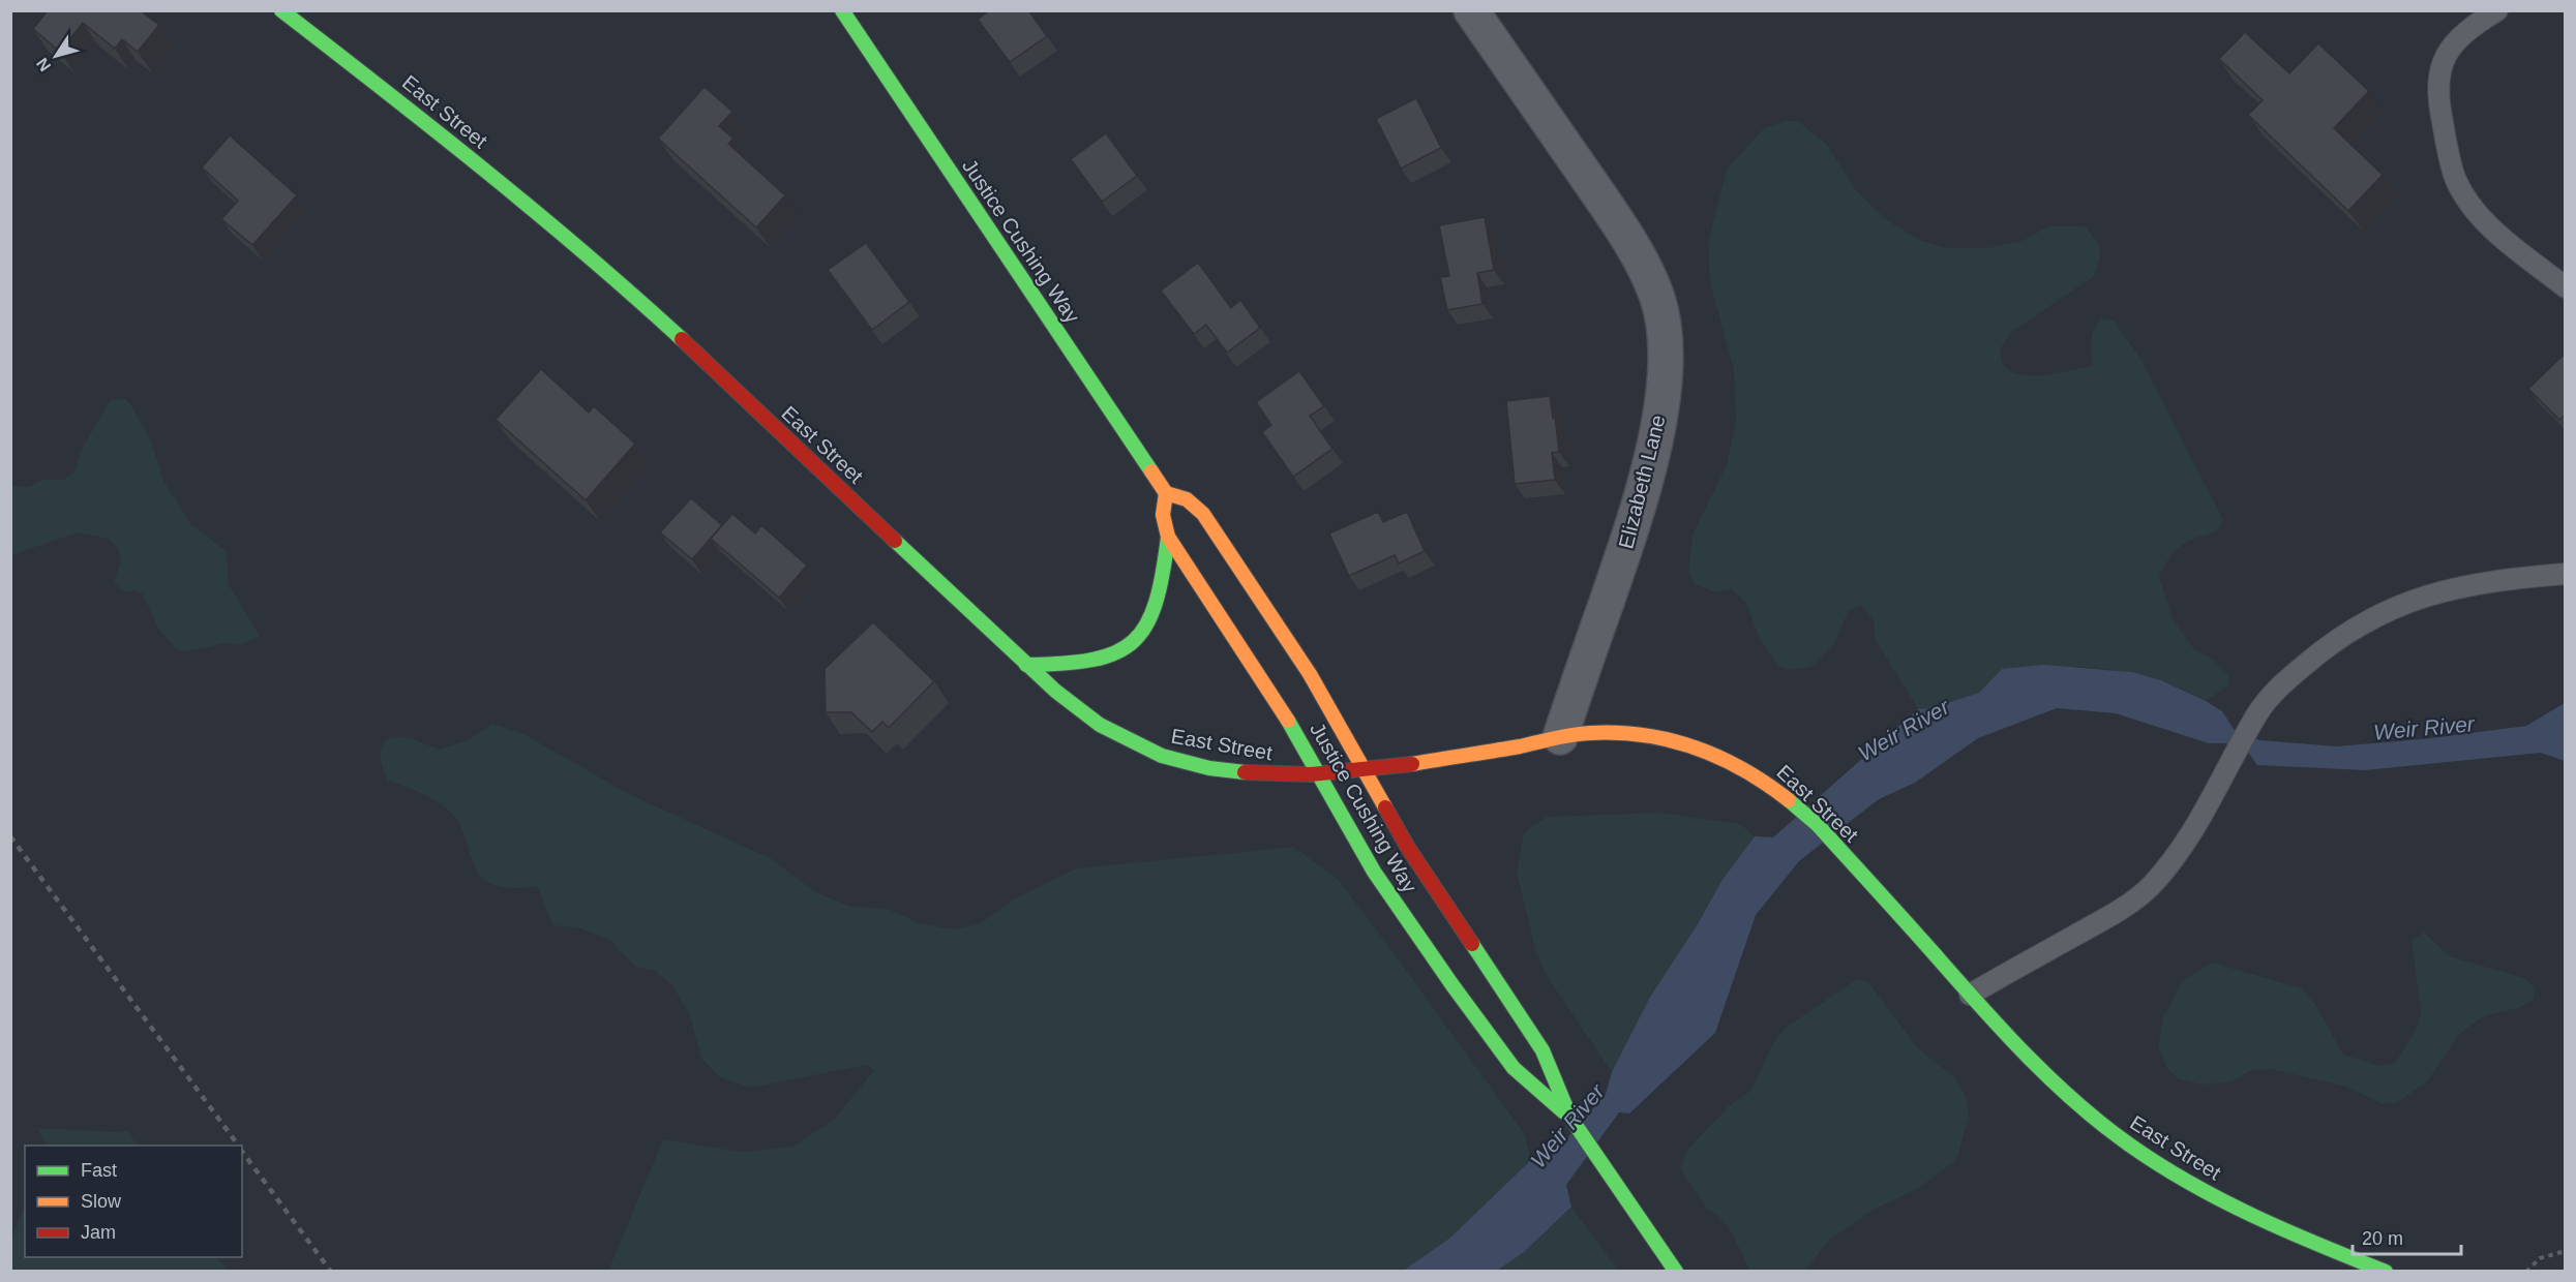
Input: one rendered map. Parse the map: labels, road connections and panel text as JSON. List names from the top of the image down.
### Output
{
  "streets": {
    "main road": ["East Street", "Justice Cushing Way"],
    "street": ["Elizabeth Lane"]
  },
  "crossings": [
    ["East Street", "Justice Cushing Way"],
    ["East Street", "Elizabeth Lane"]
  ],
  "water": ["Weir River"],
  "legend": ["Fast", "Slow", "Jam"],
  "scale_bar": "20 m",
  "north": "bottom left"
}
